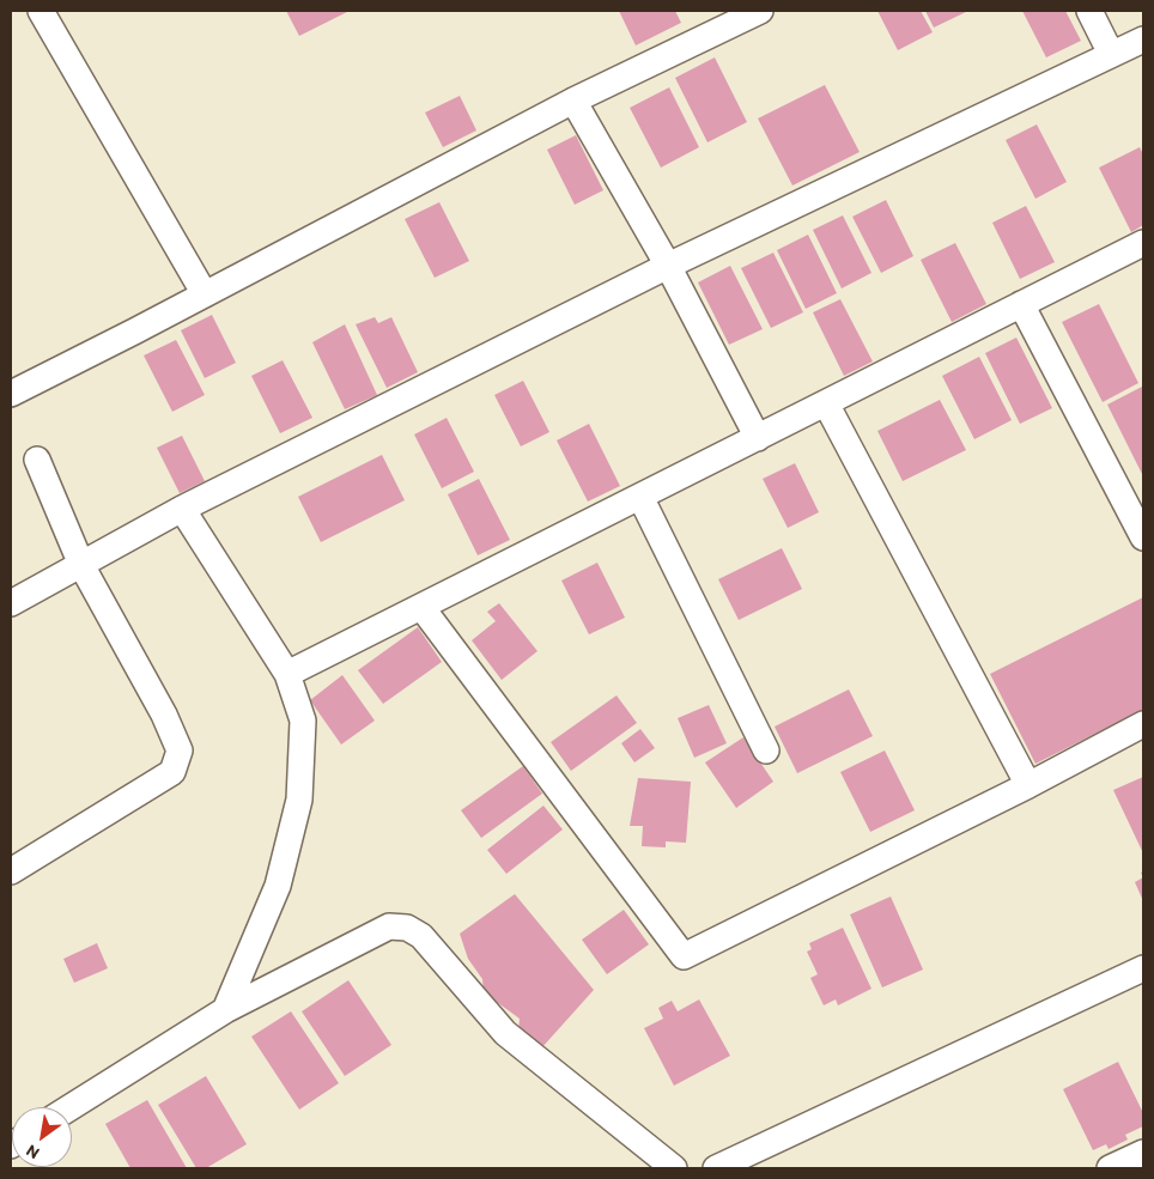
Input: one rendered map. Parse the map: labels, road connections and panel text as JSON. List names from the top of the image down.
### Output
{
  "north": "bottom left"
}
